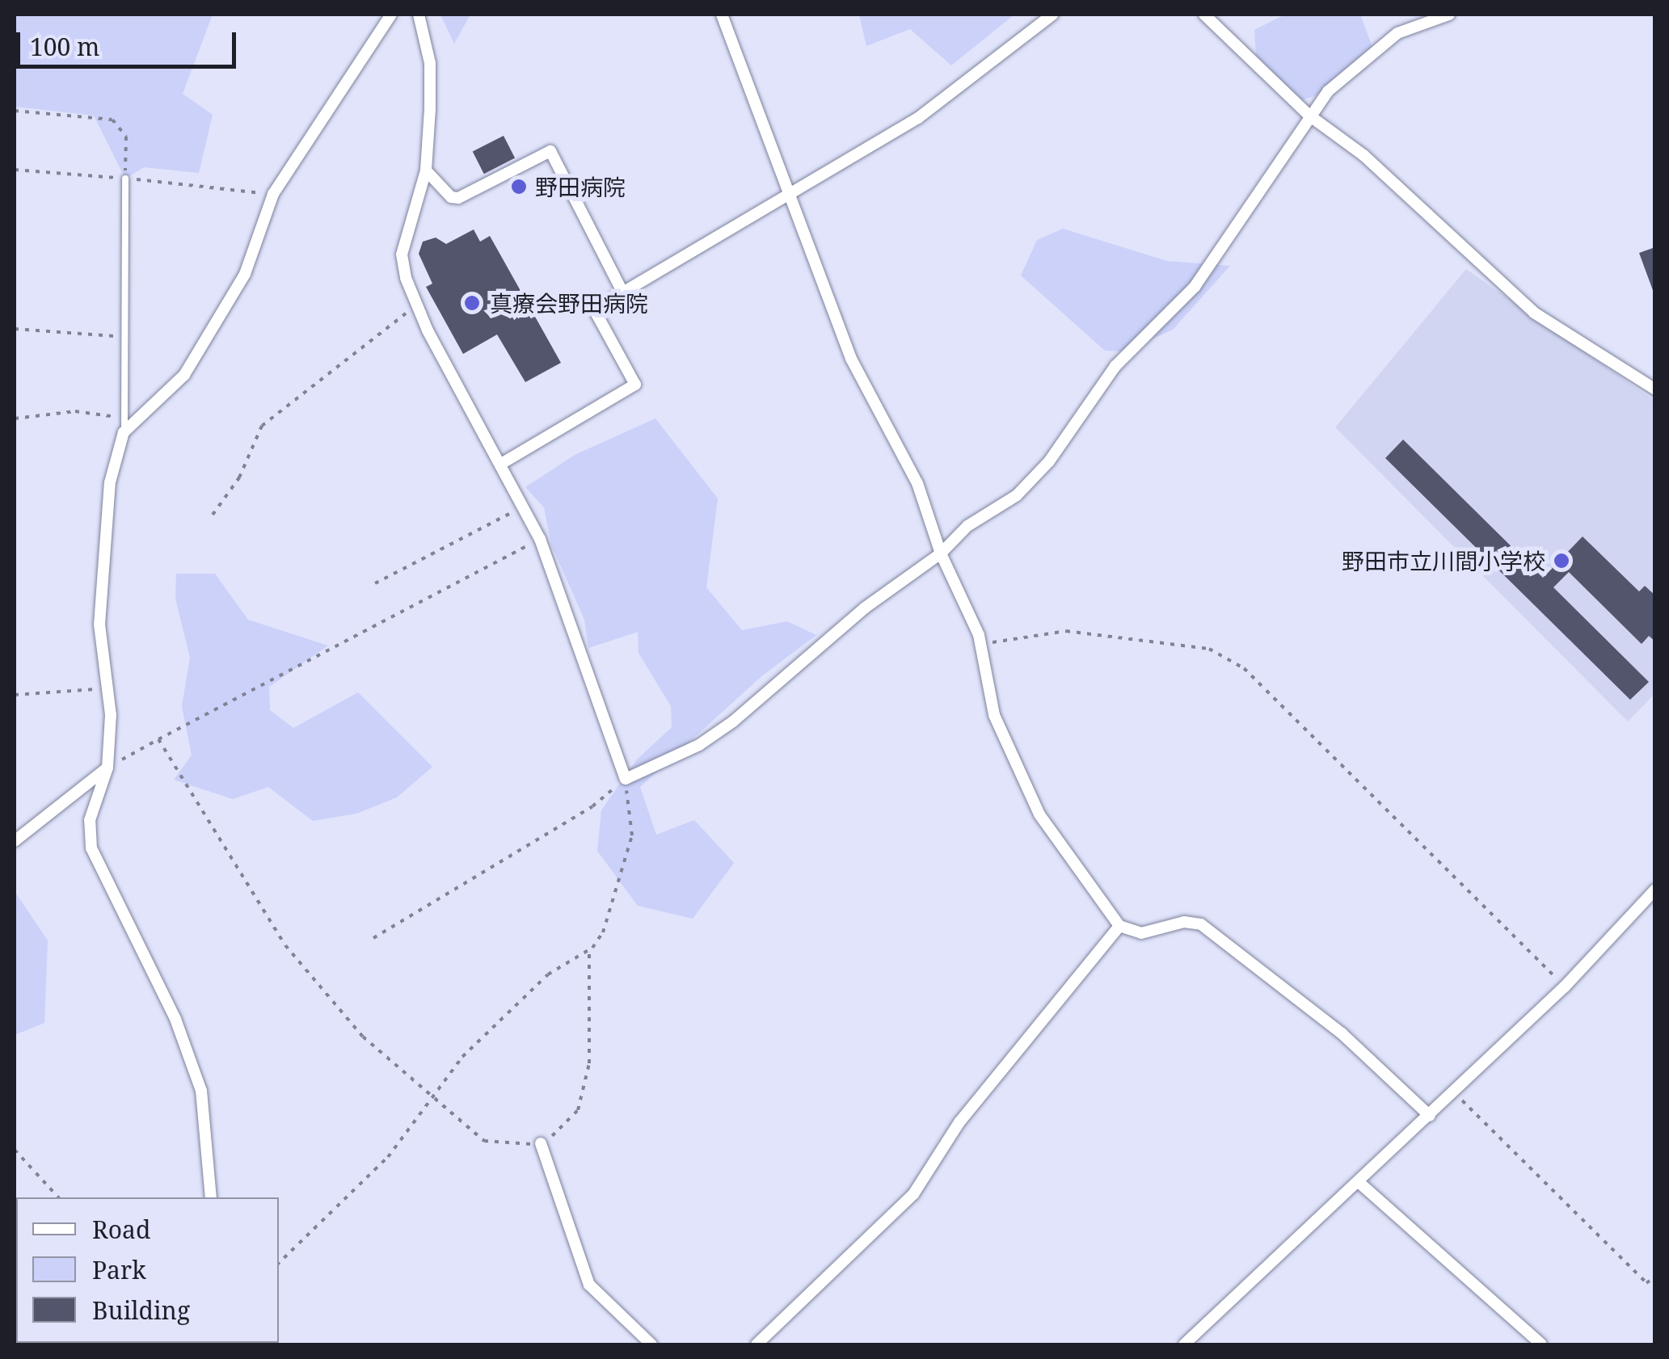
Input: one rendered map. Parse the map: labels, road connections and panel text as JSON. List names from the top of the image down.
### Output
{
  "places": ["野田病院", "真療会野田病院", "野田市立川間小学校"],
  "legend": ["Road", "Park", "Building"],
  "scale_bar": "100 m"
}
